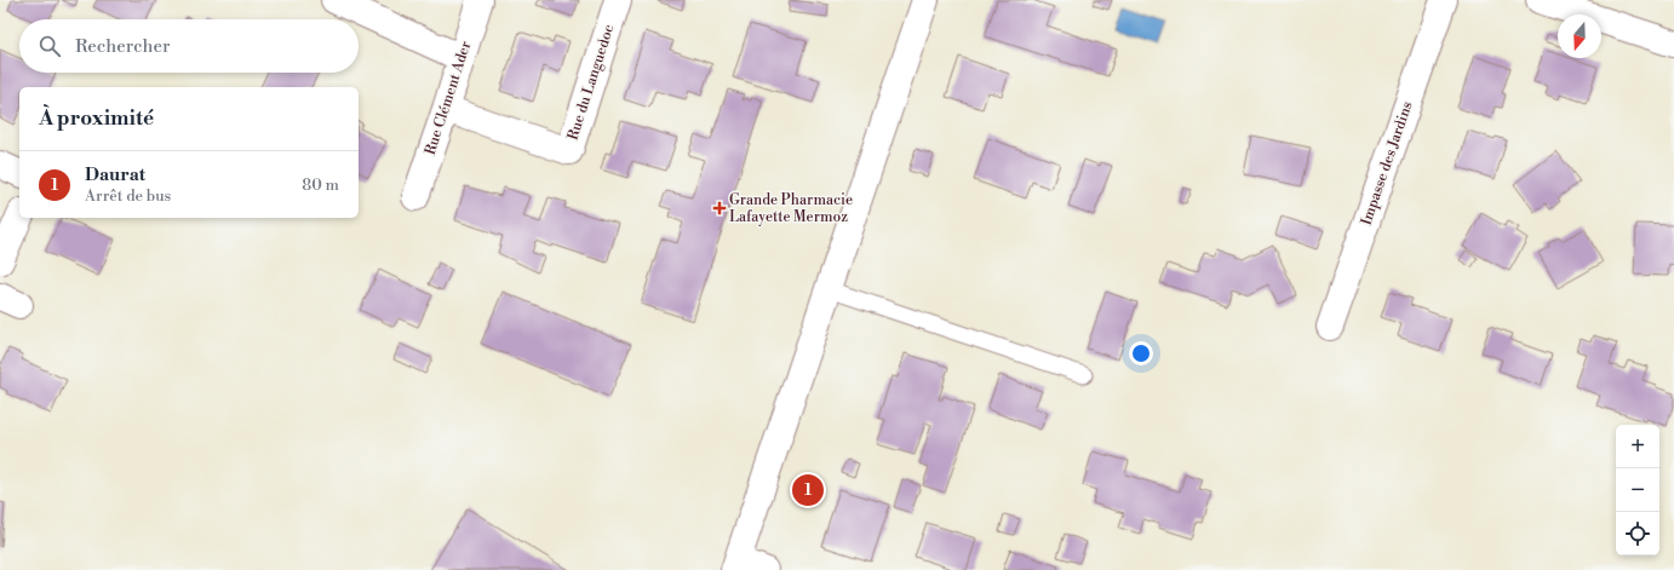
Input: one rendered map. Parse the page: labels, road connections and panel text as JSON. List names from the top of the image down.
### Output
{
  "streets": {
    "street": ["Rue du Languedoc", "Rue Clément Ader", "Impasse des Jardins"]
  },
  "crossings": [
    ["Rue du Languedoc", "Rue Clément Ader"]
  ],
  "places": {
    "health": ["Grande Pharmacie Lafayette Mermoz"]
  },
  "north": "bottom",
  "page": {
    "search": "Rechercher",
    "heading": "À proximité",
    "list": [
      {
        "mark": "1",
        "name": "Daurat",
        "note": "Arrêt de bus",
        "value": "80 m"
      }
    ],
    "map_buttons": ["+", "−"],
    "pins": "1"
  }
}
